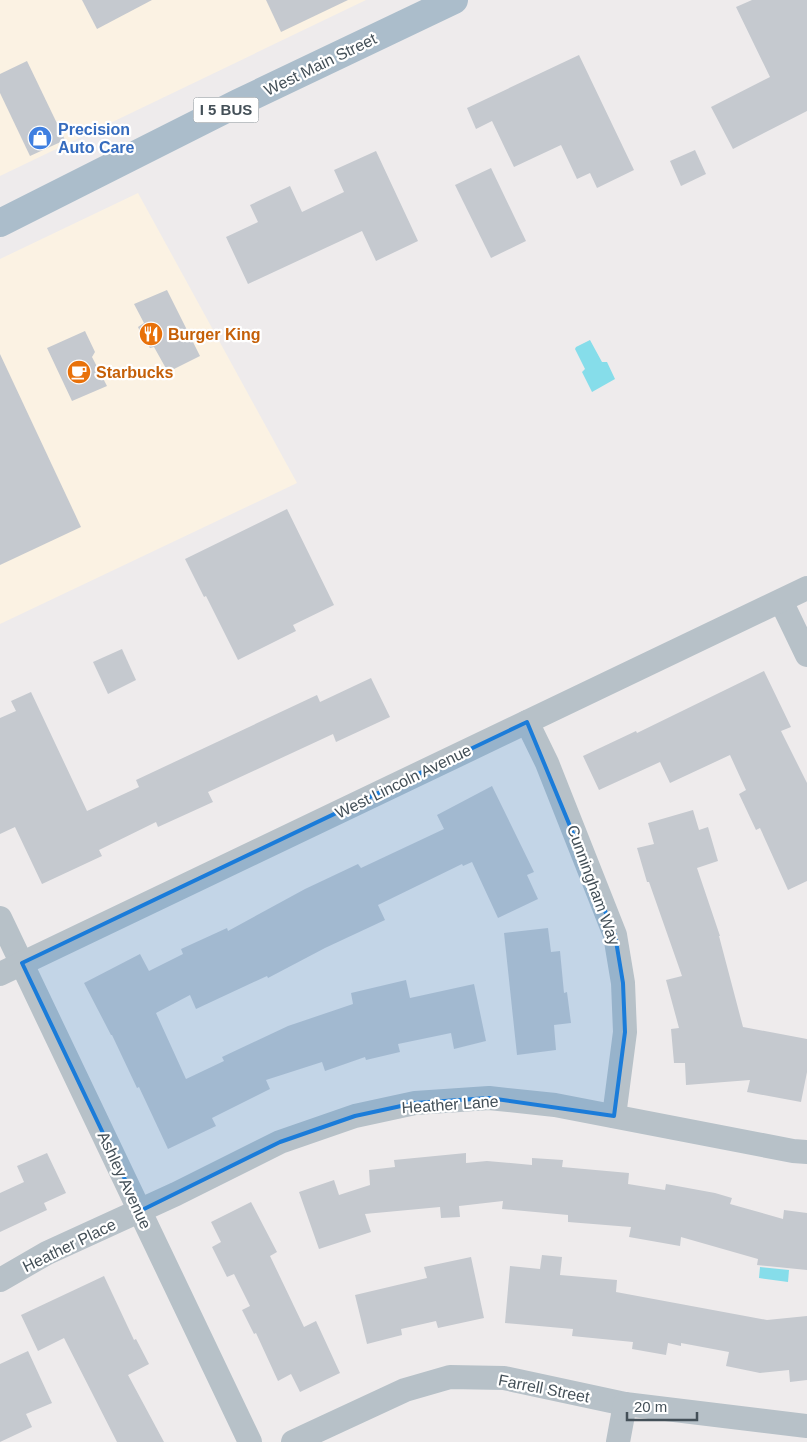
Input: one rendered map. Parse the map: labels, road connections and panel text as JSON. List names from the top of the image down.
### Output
{
  "streets": {
    "main road": ["West Main Street", "I 5 BUS"],
    "street": [
      "West Lincoln Avenue",
      "Cunningham Way",
      "Heather Lane",
      "Ashley Avenue",
      "Heather Place",
      "Farrell Street"
    ]
  },
  "crossings": [
    ["West Lincoln Avenue", "Cunningham Way"],
    ["West Lincoln Avenue", "Ashley Avenue"],
    ["Cunningham Way", "Heather Lane"],
    ["Heather Lane", "Ashley Avenue"],
    ["Heather Lane", "Heather Place"],
    ["Ashley Avenue", "Heather Place"]
  ],
  "places": {
    "shop": ["Precision Auto Care"],
    "restaurant": ["Burger King"],
    "cafe": ["Starbucks"]
  },
  "scale_bar": "20 m"
}
